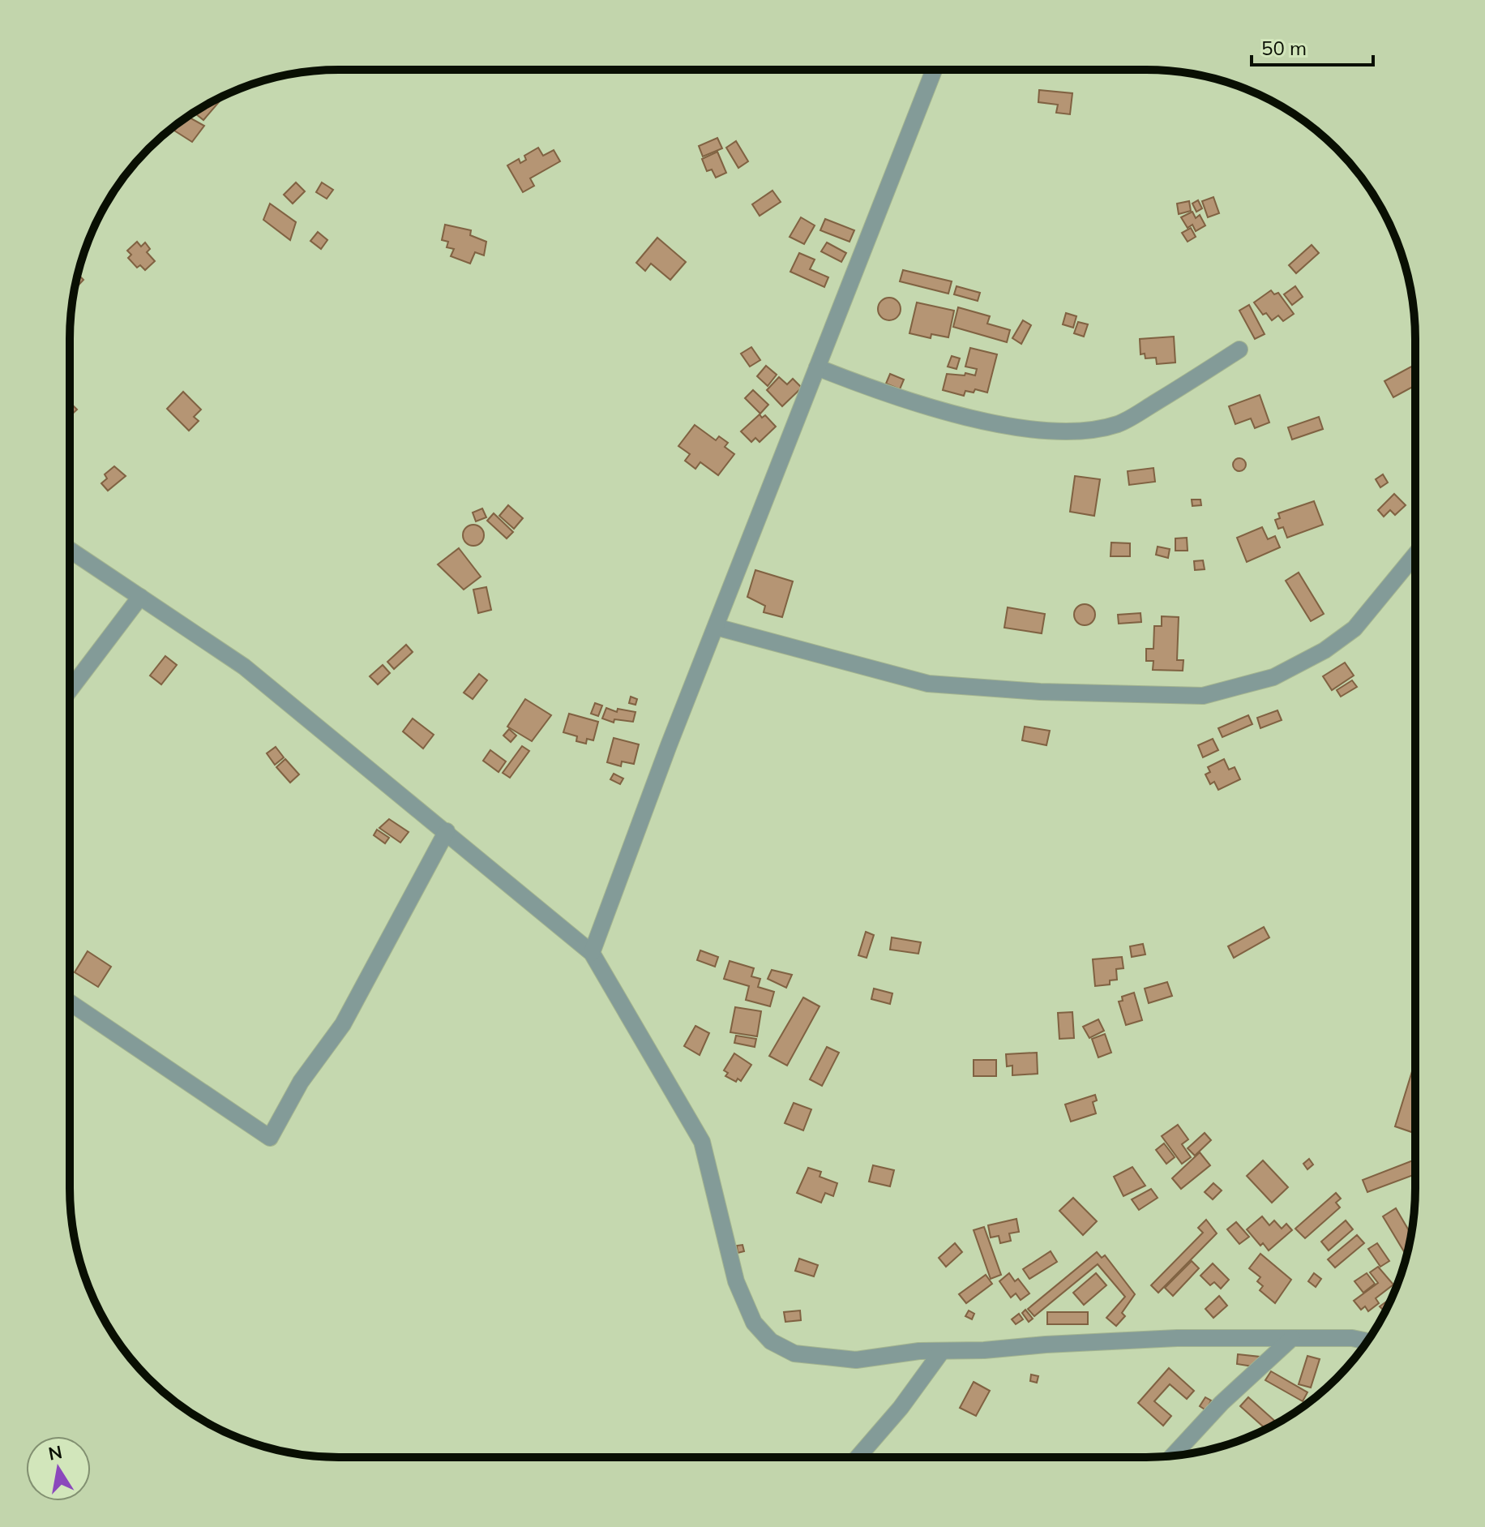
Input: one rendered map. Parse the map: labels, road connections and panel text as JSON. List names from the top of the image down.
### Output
{
  "scale_bar": "50 m",
  "north": "top"
}
